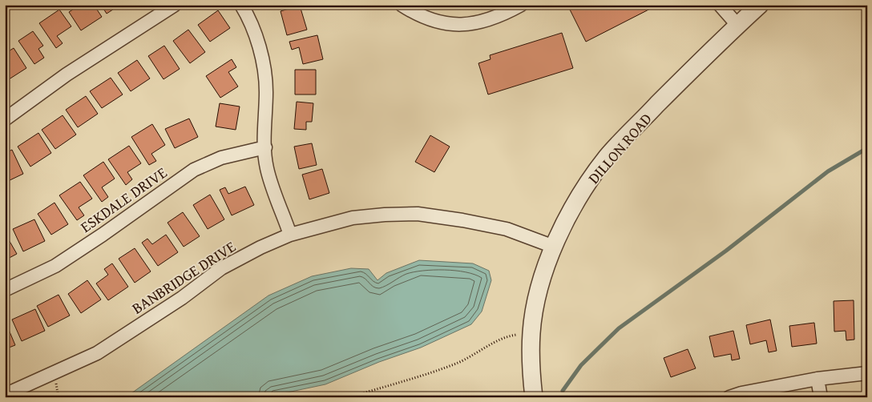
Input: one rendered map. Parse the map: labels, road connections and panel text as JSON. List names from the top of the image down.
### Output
{
  "streets": {
    "street": ["DILLON ROAD", "ESKDALE DRIVE", "BANBRIDGE DRIVE"]
  },
  "crossings": [
    ["DILLON ROAD", "BANBRIDGE DRIVE"]
  ]
}
